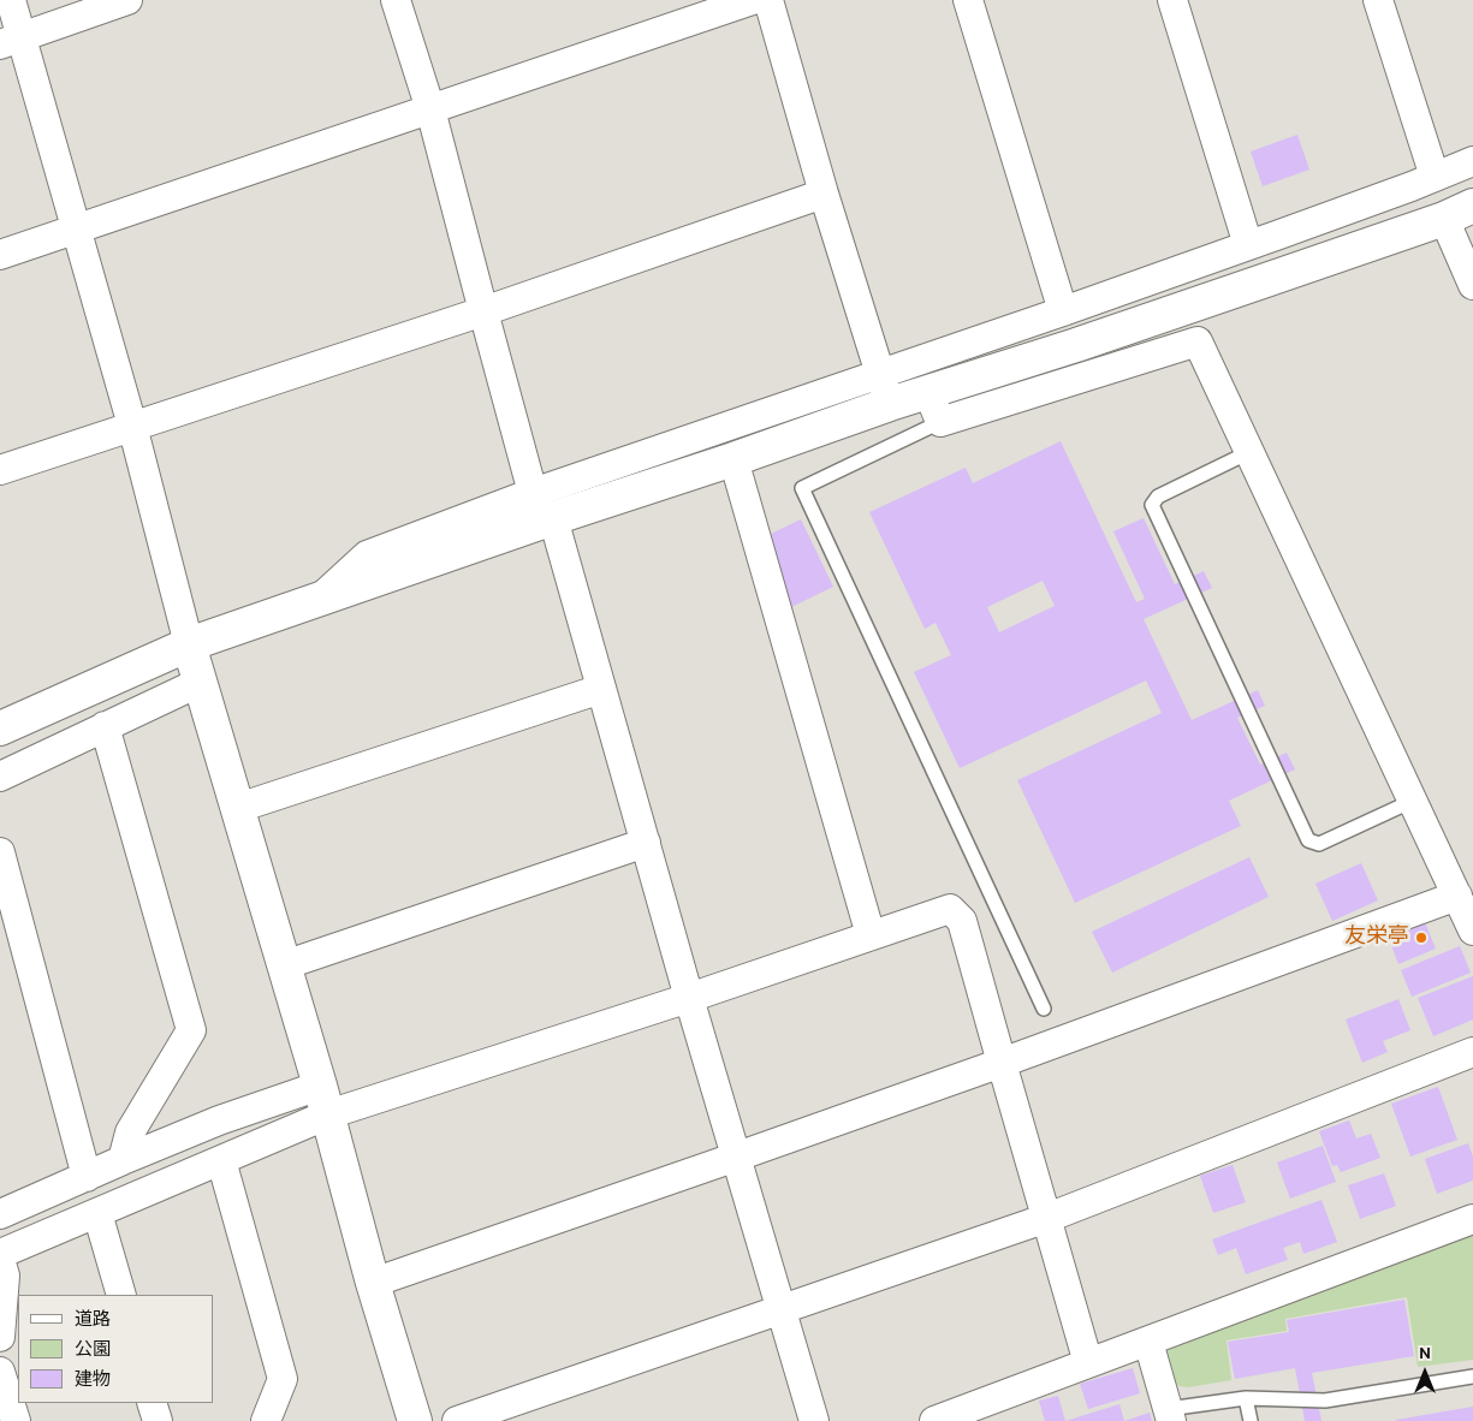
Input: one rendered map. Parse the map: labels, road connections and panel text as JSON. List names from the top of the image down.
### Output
{
  "places": ["友栄亭"],
  "legend": ["道路", "公園", "建物"],
  "north": "top"
}
